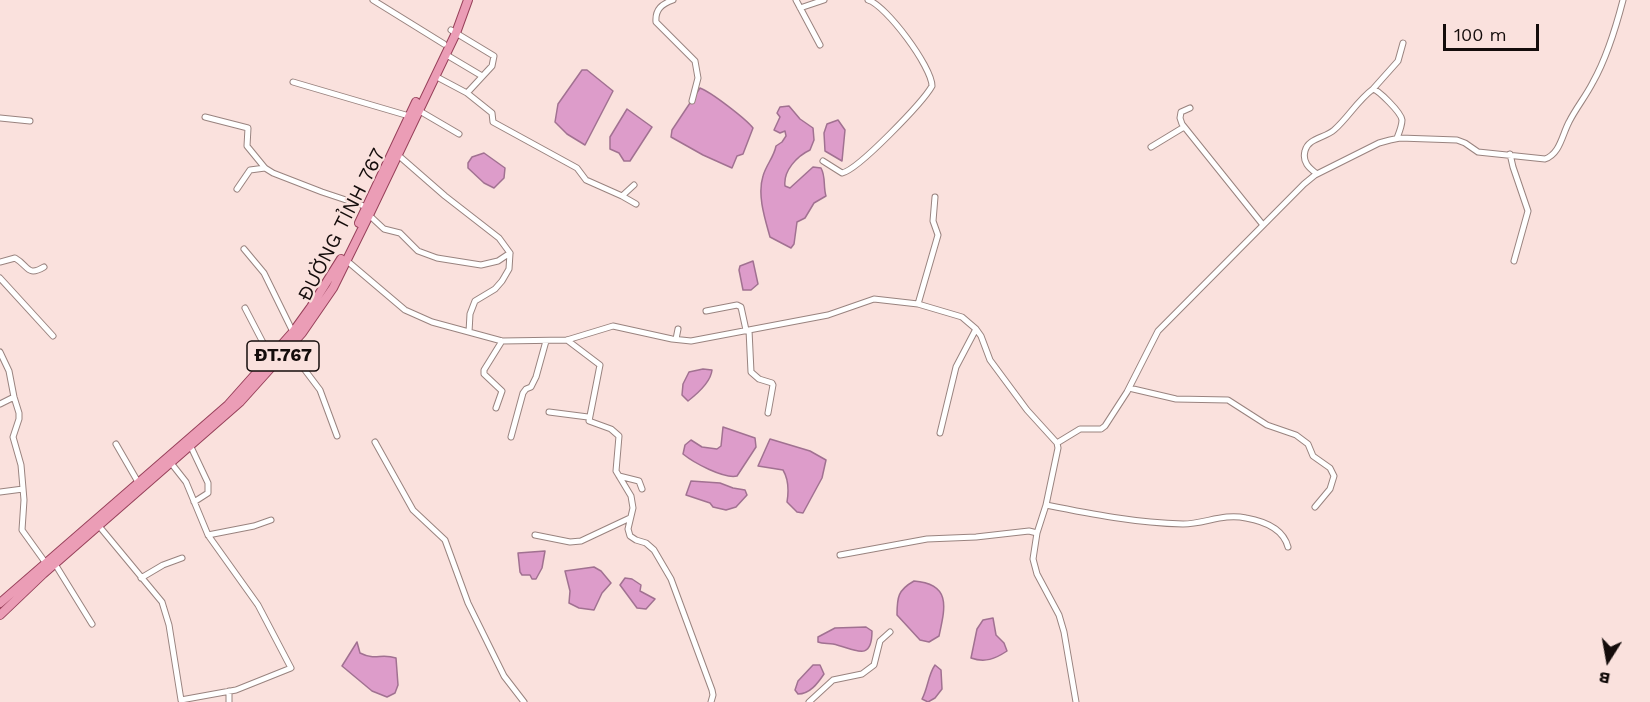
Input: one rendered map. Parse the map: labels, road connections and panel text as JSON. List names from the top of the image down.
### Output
{
  "streets": {
    "main road": ["ĐƯỜNG TỈNH 767", "ĐT.767"]
  },
  "scale_bar": "100 m",
  "north": "bottom"
}
